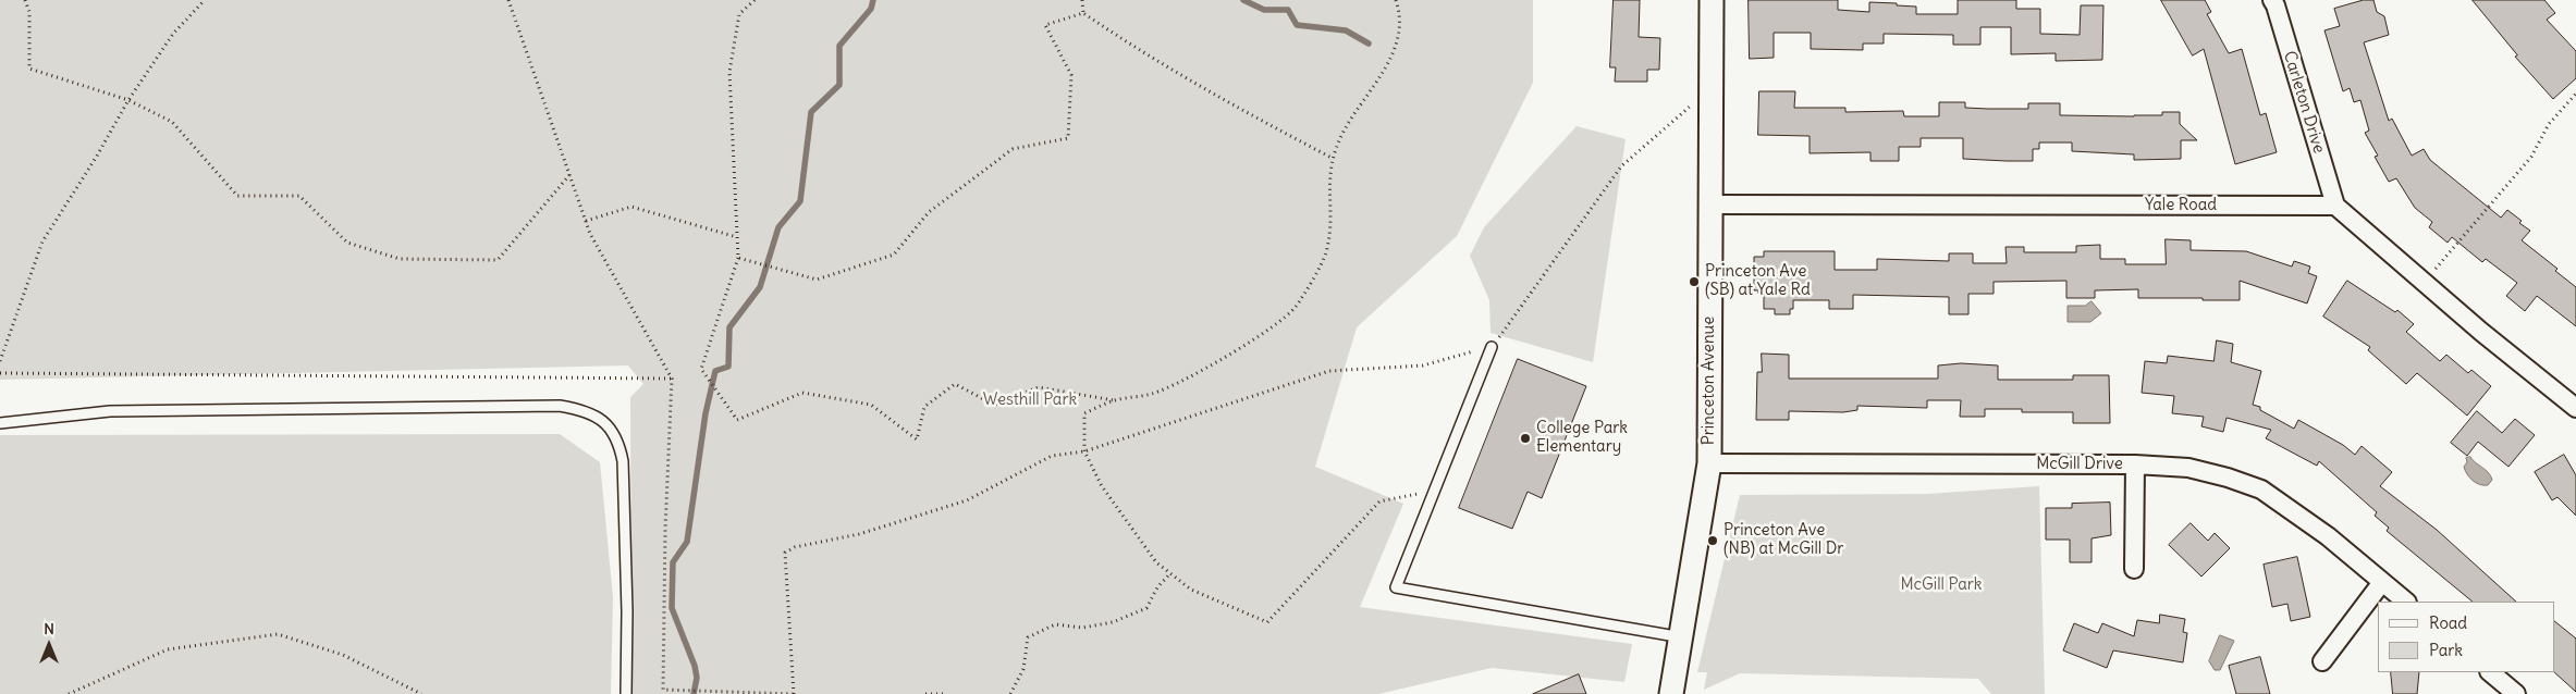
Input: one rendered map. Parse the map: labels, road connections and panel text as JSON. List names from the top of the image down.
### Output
{
  "streets": {
    "street": [
      "Carleton Drive",
      "Yale Road",
      "Princeton Avenue",
      "McGill Drive"
    ]
  },
  "crossings": [
    ["Carleton Drive", "Yale Road"],
    ["Yale Road", "Princeton Avenue"],
    ["Princeton Avenue", "McGill Drive"]
  ],
  "parks": ["Westhill Park", "McGill Park"],
  "places": ["Princeton Ave (SB) at Yale Rd", "College Park Elementary", "Princeton Ave (NB) at McGill Dr"],
  "legend": ["Road", "Park"],
  "north": "top"
}
